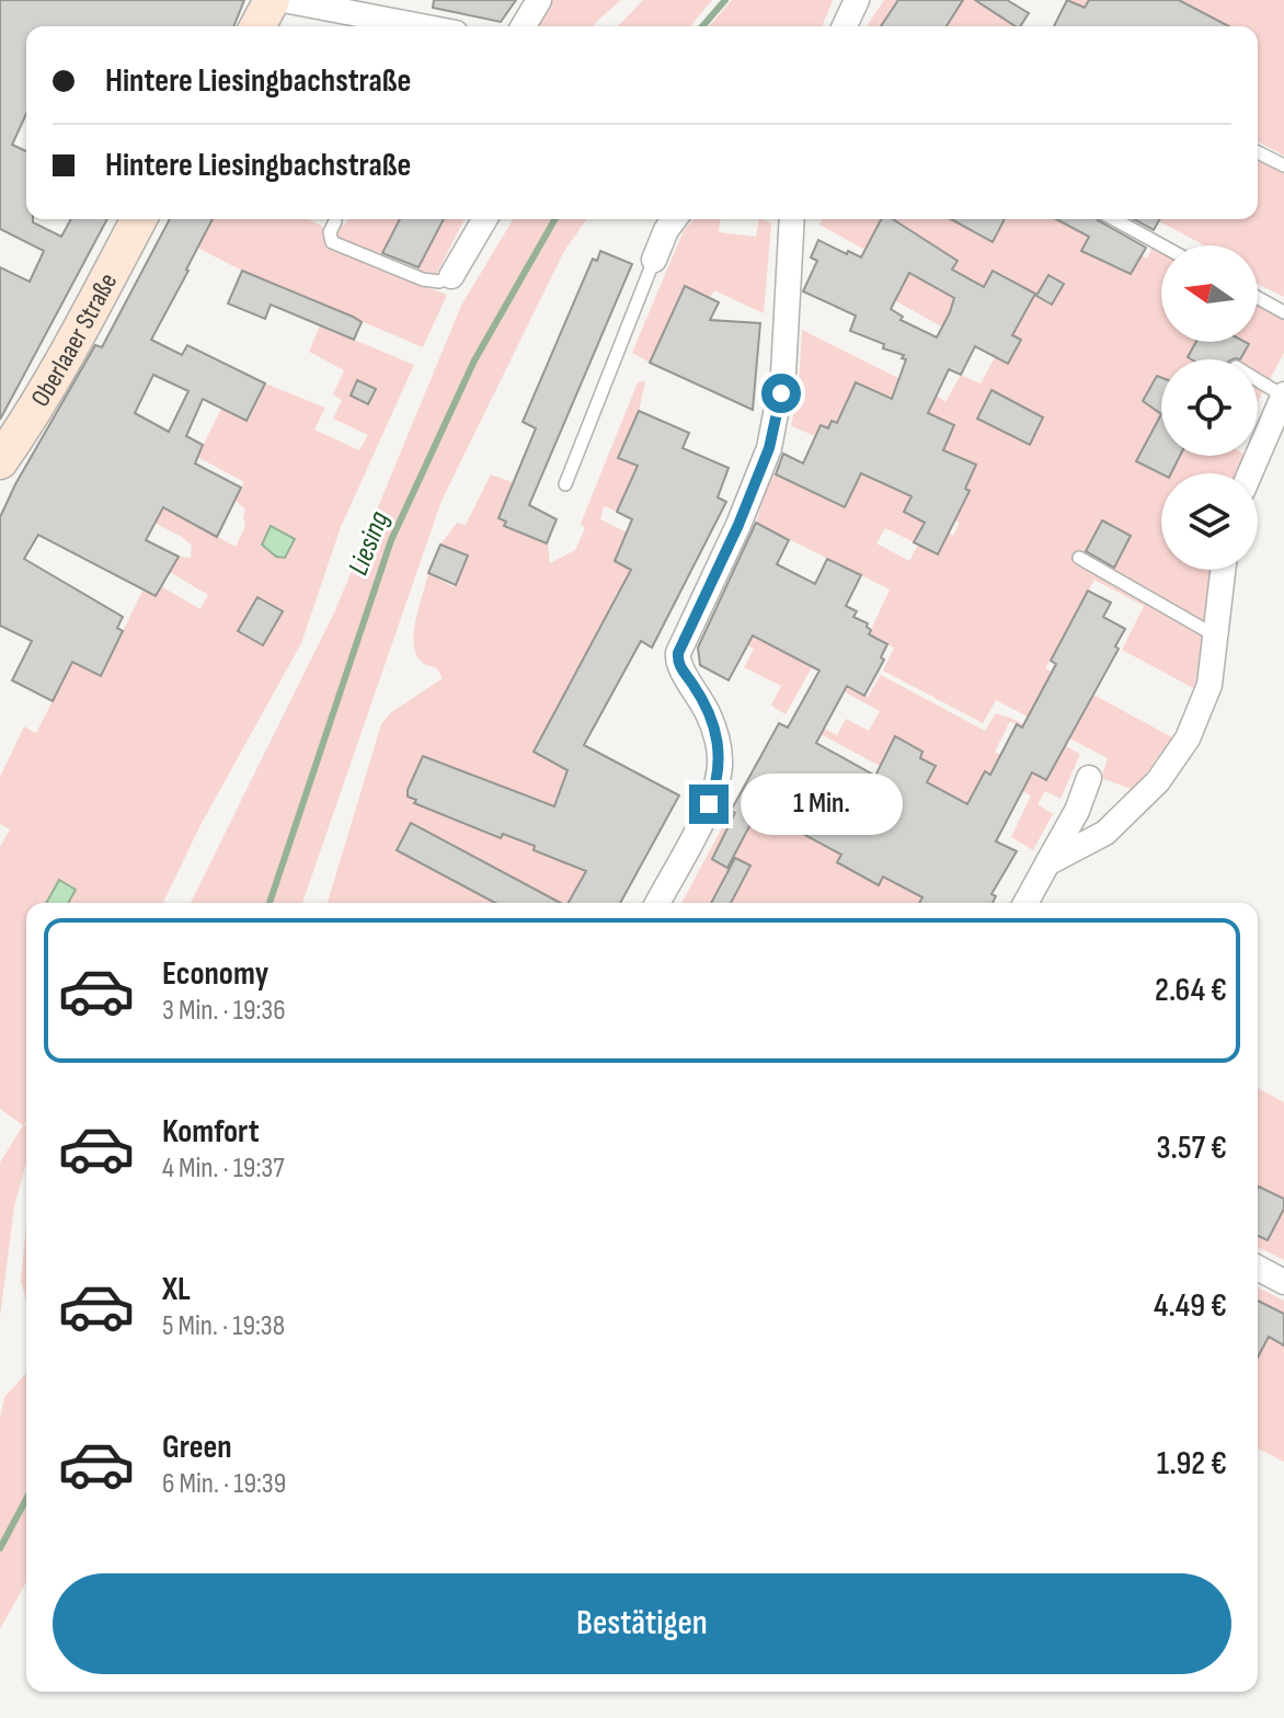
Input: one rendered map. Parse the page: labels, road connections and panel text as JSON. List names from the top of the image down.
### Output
{
  "streets": {
    "main road": ["Oberlaaer Straße"]
  },
  "water": ["Liesing"],
  "north": "left",
  "page": {
    "banner": ["Hintere Liesingbachstraße", "Hintere Liesingbachstraße"],
    "bubble": "1 Min.",
    "list": [
      {
        "name": "Economy",
        "note": "3 Min. · 19:36",
        "value": "2.64 €"
      },
      {
        "name": "Komfort",
        "note": "4 Min. · 19:37",
        "value": "3.57 €"
      },
      {
        "name": "XL",
        "note": "5 Min. · 19:38",
        "value": "4.49 €"
      },
      {
        "name": "Green",
        "note": "6 Min. · 19:39",
        "value": "1.92 €"
      }
    ],
    "buttons": "Bestätigen"
  }
}
